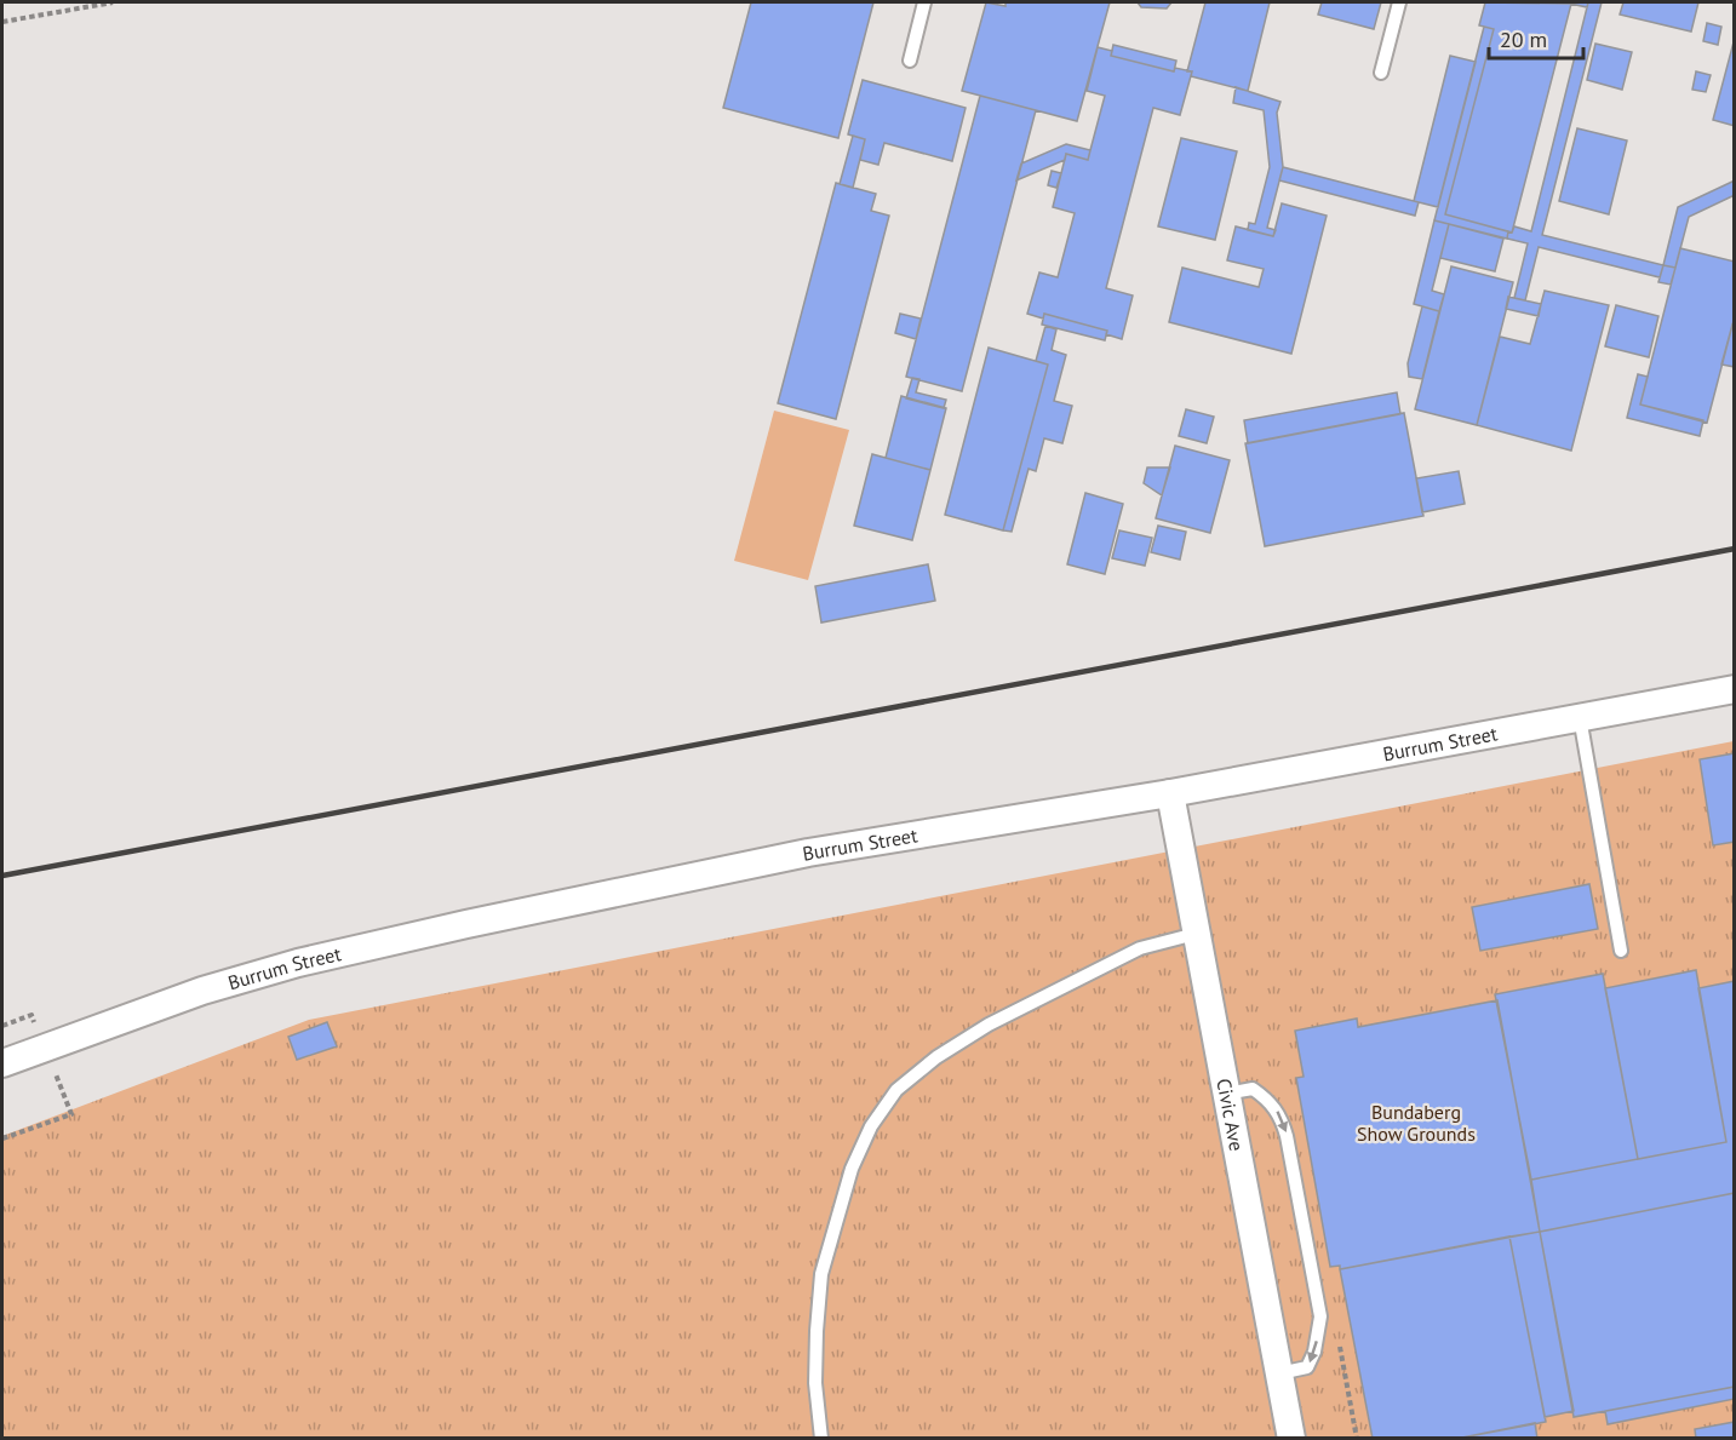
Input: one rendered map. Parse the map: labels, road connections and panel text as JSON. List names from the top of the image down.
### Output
{
  "streets": {
    "street": ["Burrum Street", "Civic Ave"]
  },
  "crossings": [
    ["Burrum Street", "Civic Ave"]
  ],
  "parks": ["Bundaberg Show Grounds"],
  "scale_bar": "20 m"
}
